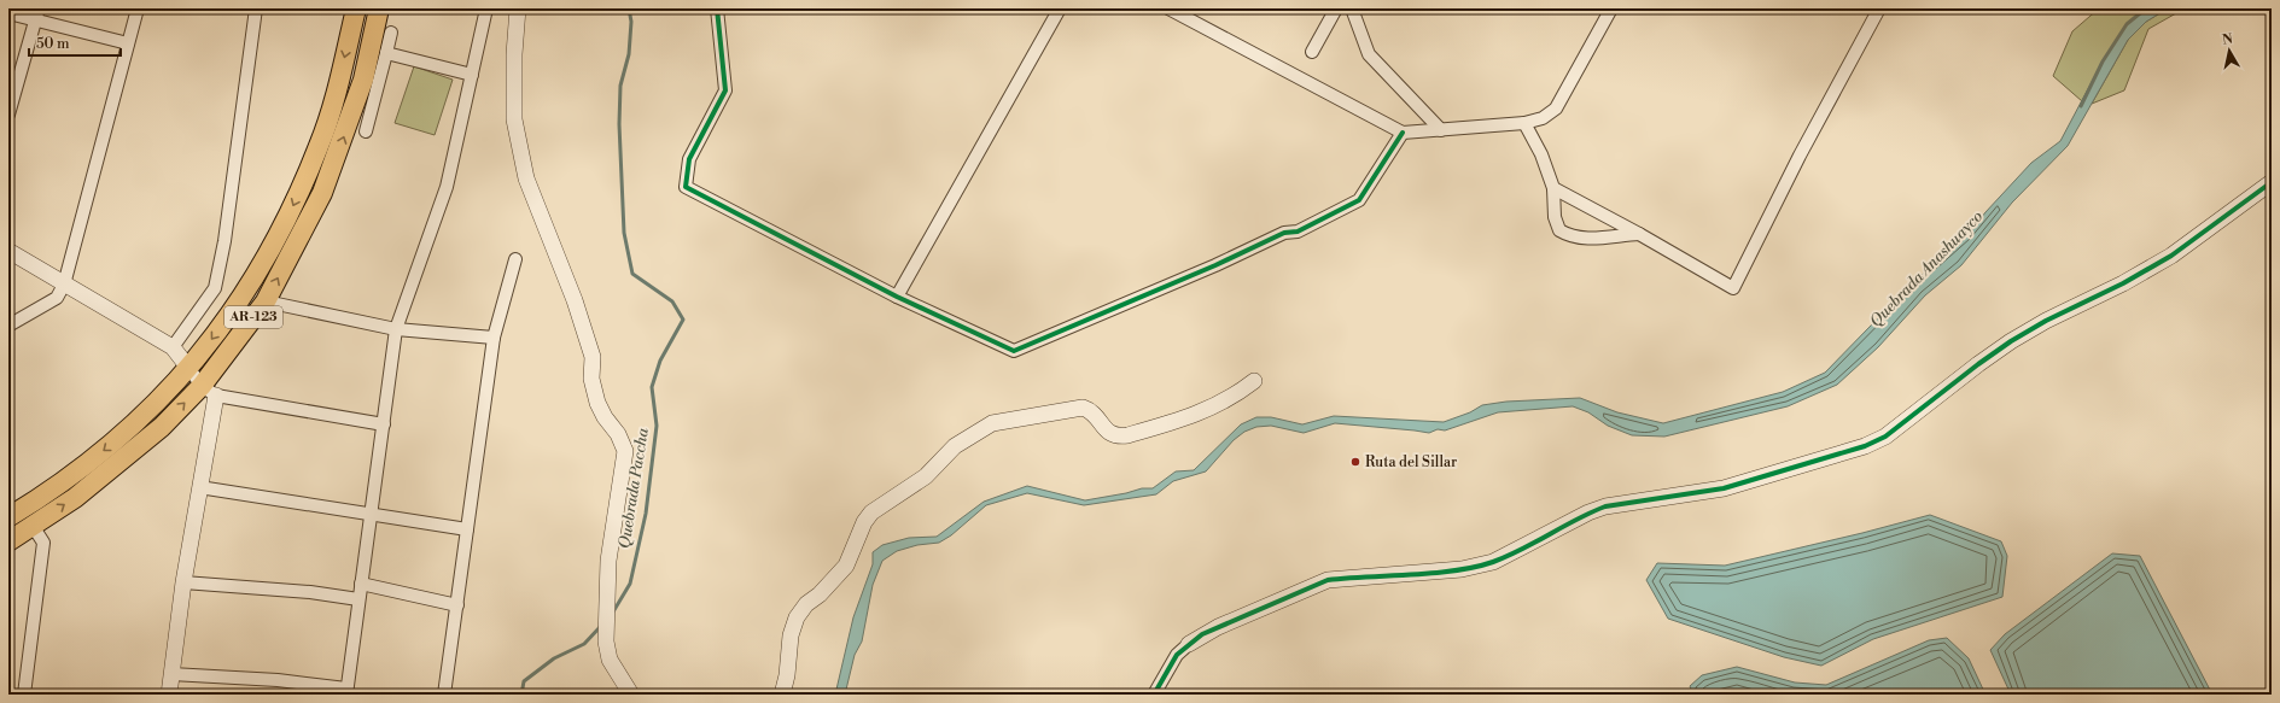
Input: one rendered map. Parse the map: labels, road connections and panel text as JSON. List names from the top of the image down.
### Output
{
  "streets": {
    "main road": ["AR-123"]
  },
  "water": ["Quebrada Anashuayco", "Quebrada Paccha"],
  "places": ["Ruta del Sillar"],
  "scale_bar": "50 m",
  "north": "top"
}
